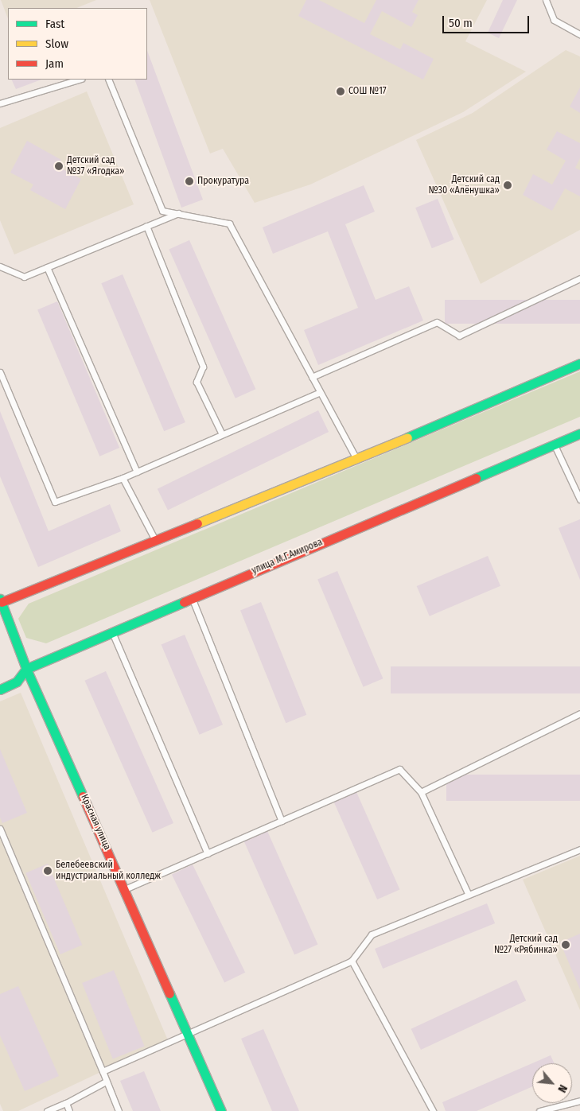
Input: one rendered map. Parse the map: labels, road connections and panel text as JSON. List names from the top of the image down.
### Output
{
  "streets": {
    "street": ["улица М.Г.Амирова", "Красная улица"]
  },
  "crossings": [
    ["улица М.Г.Амирова", "Красная улица"]
  ],
  "places": [
    "СОШ №17",
    "Детский сад №37 «Ягодка»",
    "Прокуратура",
    "Детский сад №30 «Алёнушка»",
    "Белебеевский индустриальный колледж",
    "Детский сад №27 «Рябинка»"
  ],
  "legend": ["Fast", "Slow", "Jam"],
  "scale_bar": "50 m",
  "north": "bottom right"
}
